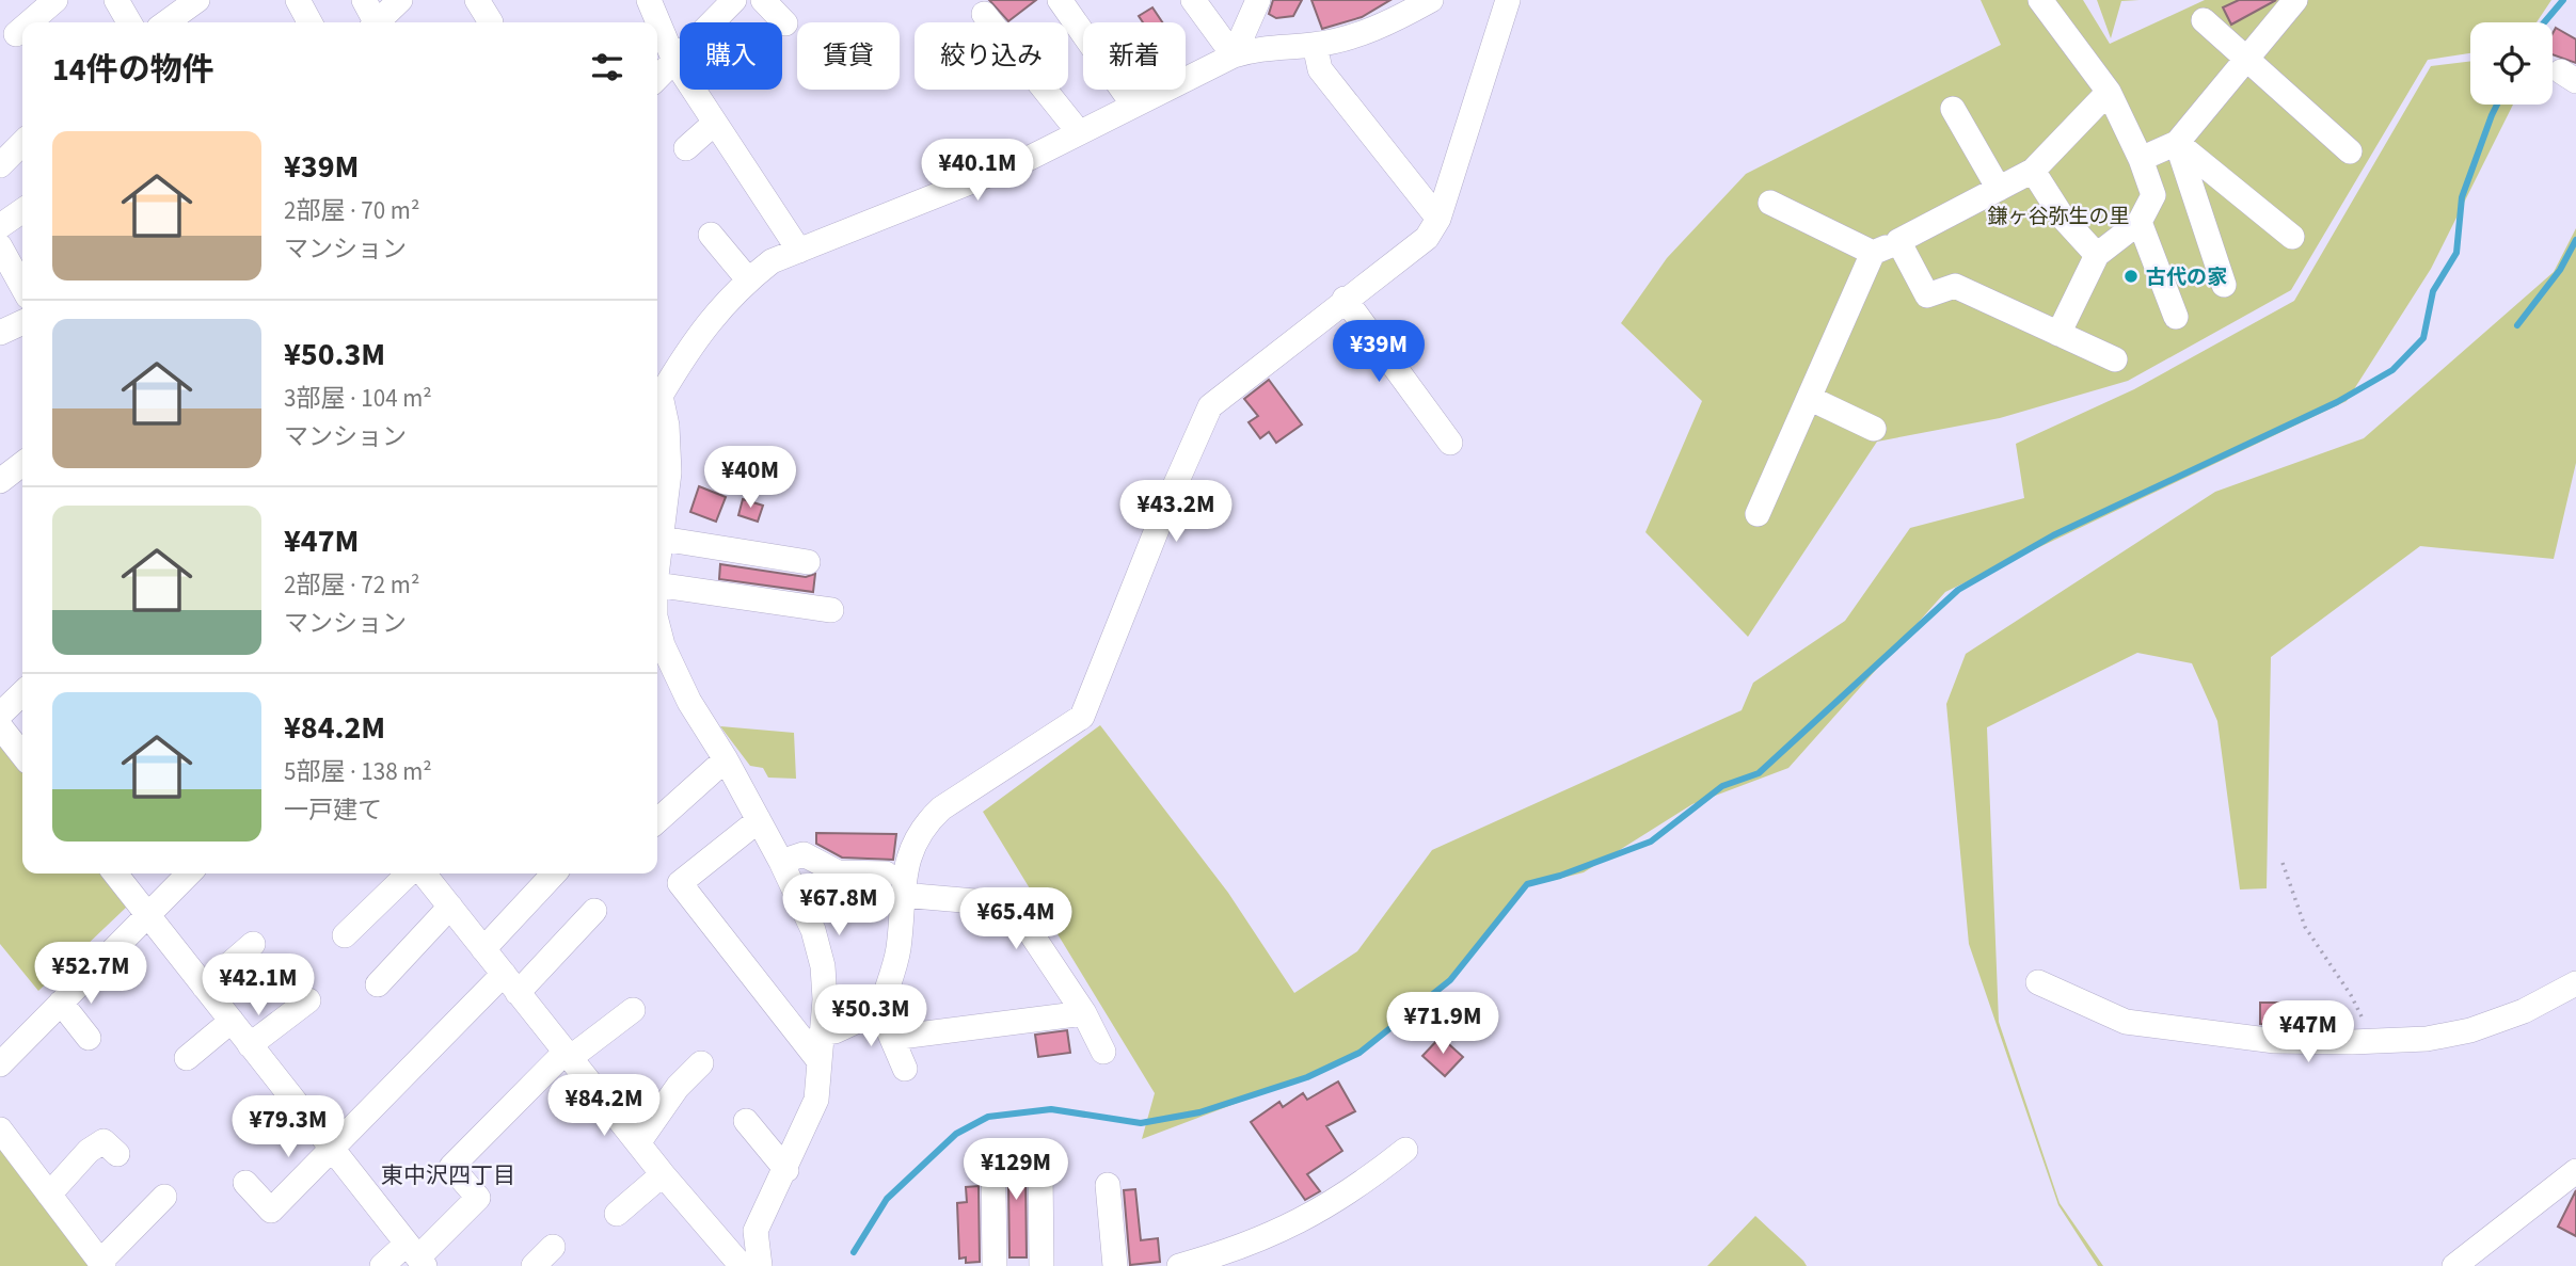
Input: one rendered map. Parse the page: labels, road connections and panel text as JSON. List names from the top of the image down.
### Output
{
  "districts": ["東中沢四丁目"],
  "parks": ["鎌ヶ谷弥生の里"],
  "places": ["古代の家"],
  "page": {
    "chip": [
      "購入",
      "賃貸",
      "絞り込み",
      "新着"
    ],
    "heading": "14件の物件",
    "list": [
      {
        "name": "¥39M",
        "note": "2部屋 · 70 m² · マンション"
      },
      {
        "name": "¥50.3M",
        "note": "3部屋 · 104 m² · マンション"
      },
      {
        "name": "¥47M",
        "note": "2部屋 · 72 m² · マンション"
      },
      {
        "name": "¥84.2M",
        "note": "5部屋 · 138 m² · 一戸建て"
      }
    ],
    "price": [
      "¥40.1M",
      "¥39M",
      "¥40M",
      "¥43.2M",
      "¥67.8M",
      "¥65.4M",
      "¥52.7M",
      "¥42.1M",
      "¥50.3M",
      "¥71.9M",
      "¥47M",
      "¥84.2M",
      "¥79.3M",
      "¥129M"
    ]
  }
}
